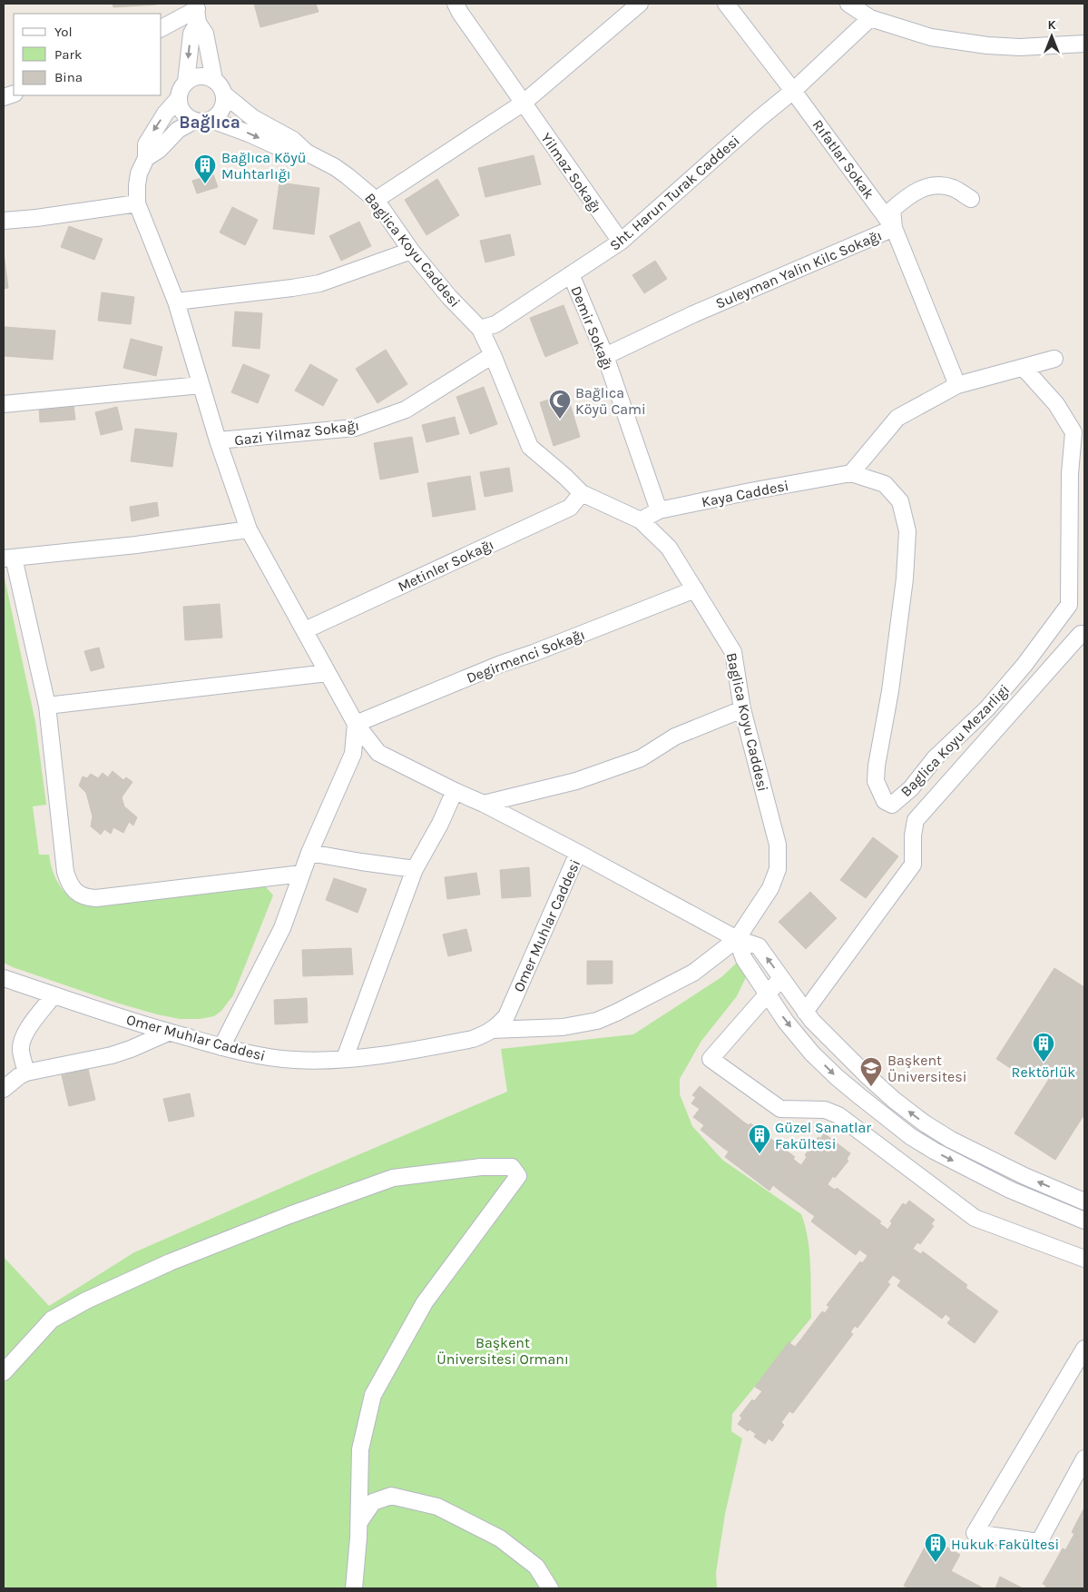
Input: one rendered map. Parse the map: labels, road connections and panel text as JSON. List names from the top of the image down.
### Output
{
  "streets": {
    "street": [
      "Rıfatlar Sokak",
      "Yilmaz Sokağı",
      "Sht. Harun Turak Caddesi",
      "Baglica Koyu Caddesi",
      "Suleyman Yalin Kilc Sokağı",
      "Demir Sokağı",
      "Gazi Yilmaz Sokağı",
      "Kaya Caddesi",
      "Metinler Sokağı",
      "Degirmenci Sokağı",
      "Baglica Koyu Mezarligi",
      "Omer Muhlar Caddesi"
    ]
  },
  "crossings": [
    ["Rıfatlar Sokak", "Sht. Harun Turak Caddesi"],
    ["Rıfatlar Sokak", "Suleyman Yalin Kilc Sokağı"],
    ["Yilmaz Sokağı", "Sht. Harun Turak Caddesi"],
    ["Sht. Harun Turak Caddesi", "Baglica Koyu Caddesi"],
    ["Sht. Harun Turak Caddesi", "Demir Sokağı"],
    ["Baglica Koyu Caddesi", "Gazi Yilmaz Sokağı"],
    ["Baglica Koyu Caddesi", "Kaya Caddesi"],
    ["Baglica Koyu Caddesi", "Metinler Sokağı"],
    ["Baglica Koyu Caddesi", "Degirmenci Sokağı"],
    ["Baglica Koyu Caddesi", "Omer Muhlar Caddesi"],
    ["Suleyman Yalin Kilc Sokağı", "Demir Sokağı"],
    ["Demir Sokağı", "Kaya Caddesi"],
    ["Kaya Caddesi", "Baglica Koyu Mezarligi"]
  ],
  "districts": ["Bağlıca"],
  "parks": ["Başkent Üniversitesi Ormanı"],
  "places": {
    "building": [
      "Bağlıca Köyü Muhtarlığı",
      "Rektörlük",
      "Güzel Sanatlar Fakültesi",
      "Hukuk Fakültesi"
    ],
    "mosque": ["Bağlıca Köyü Cami"],
    "school or university": ["Başkent Üniversitesi"]
  },
  "legend": ["Yol", "Park", "Bina"],
  "north": "top"
}
